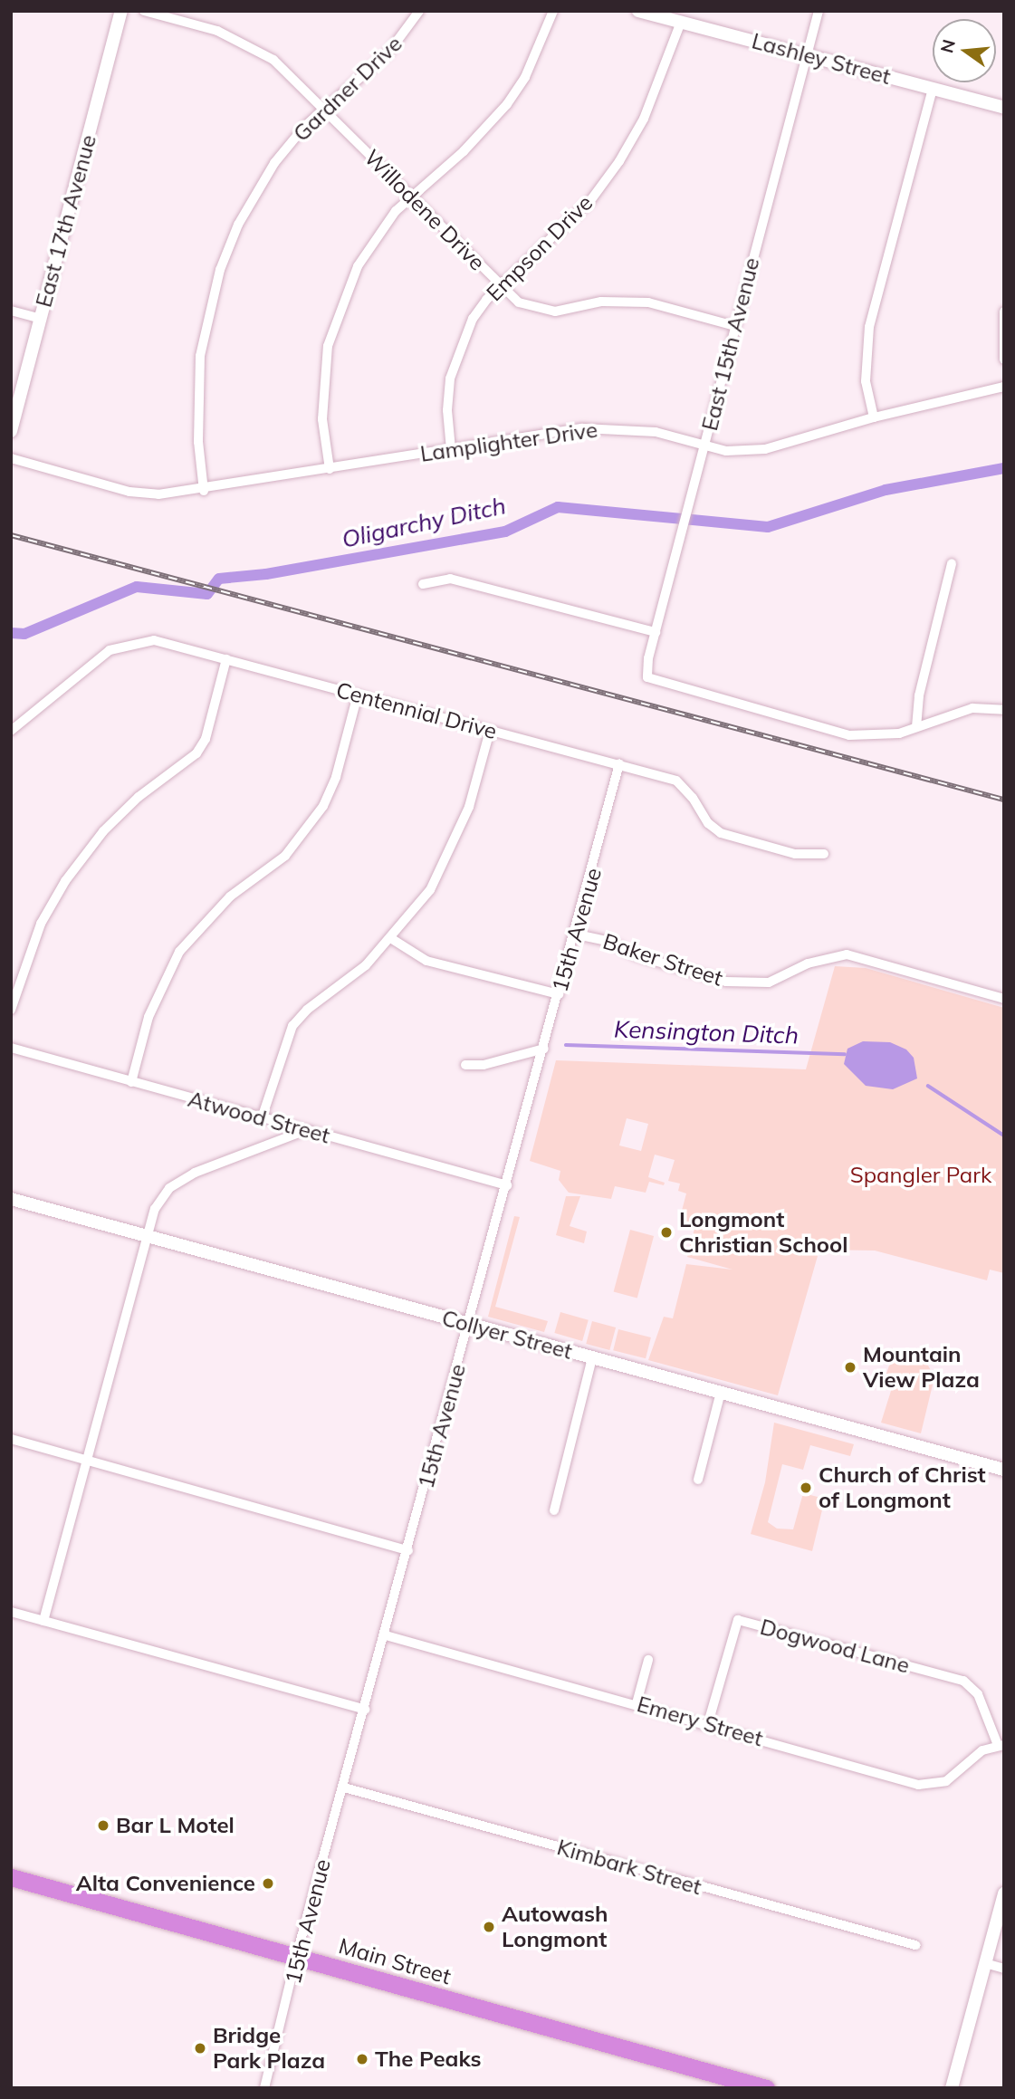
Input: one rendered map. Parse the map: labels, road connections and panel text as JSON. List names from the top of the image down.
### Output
{
  "streets": {
    "highway": ["Main Street"],
    "street": [
      "Lashley Street",
      "Gardner Drive",
      "Willodene Drive",
      "East 17th Avenue",
      "Empson Drive",
      "East 15th Avenue",
      "Lamplighter Drive",
      "Centennial Drive",
      "15th Avenue",
      "Baker Street",
      "Atwood Street",
      "Collyer Street",
      "Dogwood Lane",
      "Emery Street",
      "Kimbark Street"
    ]
  },
  "crossings": [
    ["Lashley Street", "Empson Drive"],
    ["Lashley Street", "East 15th Avenue"],
    ["Gardner Drive", "Willodene Drive"],
    ["Gardner Drive", "Lamplighter Drive"],
    ["Willodene Drive", "Empson Drive"],
    ["Willodene Drive", "East 15th Avenue"],
    ["Empson Drive", "Lamplighter Drive"],
    ["East 15th Avenue", "Lamplighter Drive"],
    ["Centennial Drive", "15th Avenue"],
    ["15th Avenue", "Baker Street"],
    ["15th Avenue", "Atwood Street"],
    ["15th Avenue", "Collyer Street"],
    ["15th Avenue", "Emery Street"],
    ["15th Avenue", "Kimbark Street"],
    ["15th Avenue", "Main Street"],
    ["Dogwood Lane", "Emery Street"]
  ],
  "water": ["Oligarchy Ditch", "Kensington Ditch"],
  "parks": ["Spangler Park"],
  "places": [
    "Longmont Christian School",
    "Mountain View Plaza",
    "Church of Christ of Longmont",
    "Bar L Motel",
    "Alta Convenience",
    "Autowash Longmont",
    "Bridge Park Plaza",
    "The Peaks"
  ],
  "north": "left"
}
